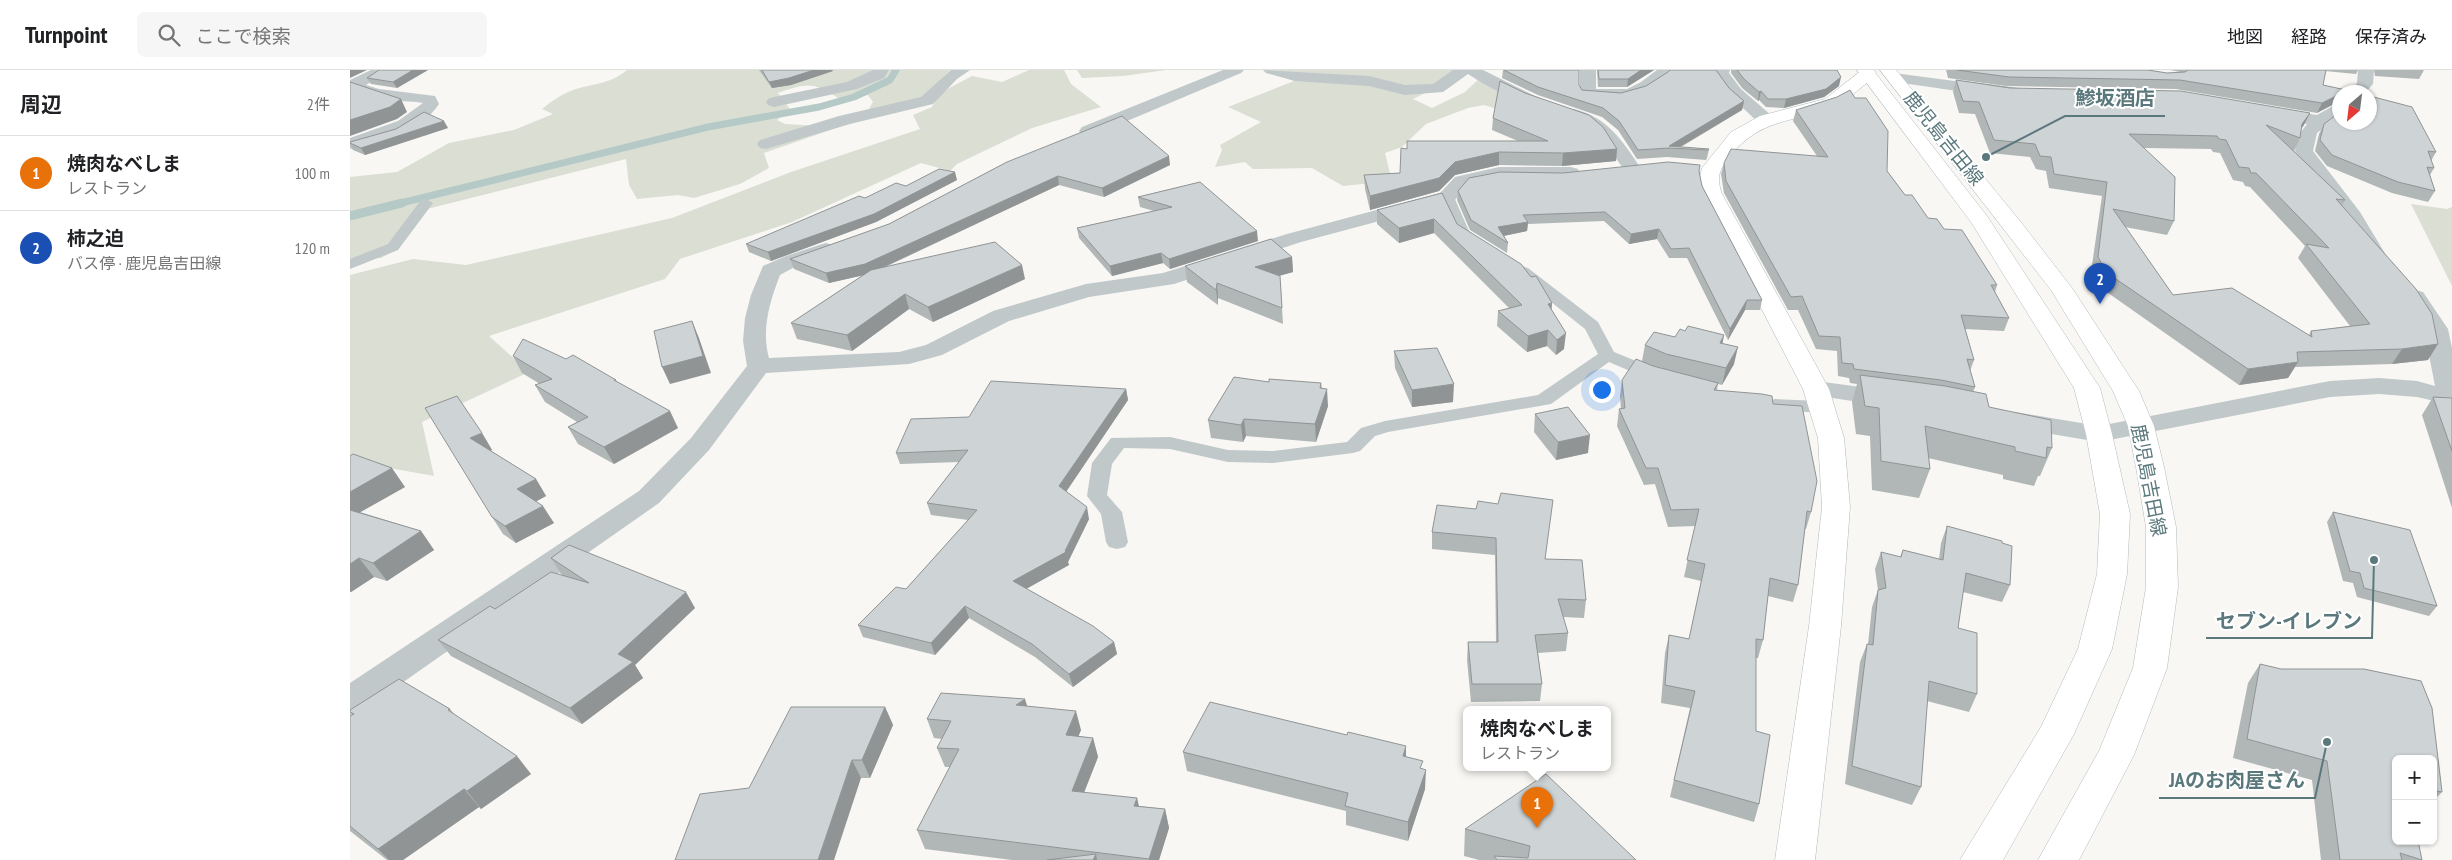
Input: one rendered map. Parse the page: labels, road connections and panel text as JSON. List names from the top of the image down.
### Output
{
  "streets": {
    "main road": ["鹿児島吉田線"]
  },
  "places": ["鯵坂酒店", "セブン-イレブン", "JAのお肉屋さん"],
  "north": "bottom left",
  "page": {
    "header": "Turnpoint",
    "search": "ここで検索",
    "nav": ["地図", "経路", "保存済み"],
    "heading": ["周辺", "2件"],
    "list": [
      {
        "mark": "1",
        "name": "焼肉なべしま",
        "note": "レストラン",
        "value": "100 m"
      },
      {
        "mark": "2",
        "name": "柿之迫",
        "note": "バス停 · 鹿児島吉田線",
        "value": "120 m"
      }
    ],
    "pins": ["2", "1"],
    "popup": ["焼肉なべしま", "レストラン"],
    "map_buttons": ["+", "−"]
  }
}
